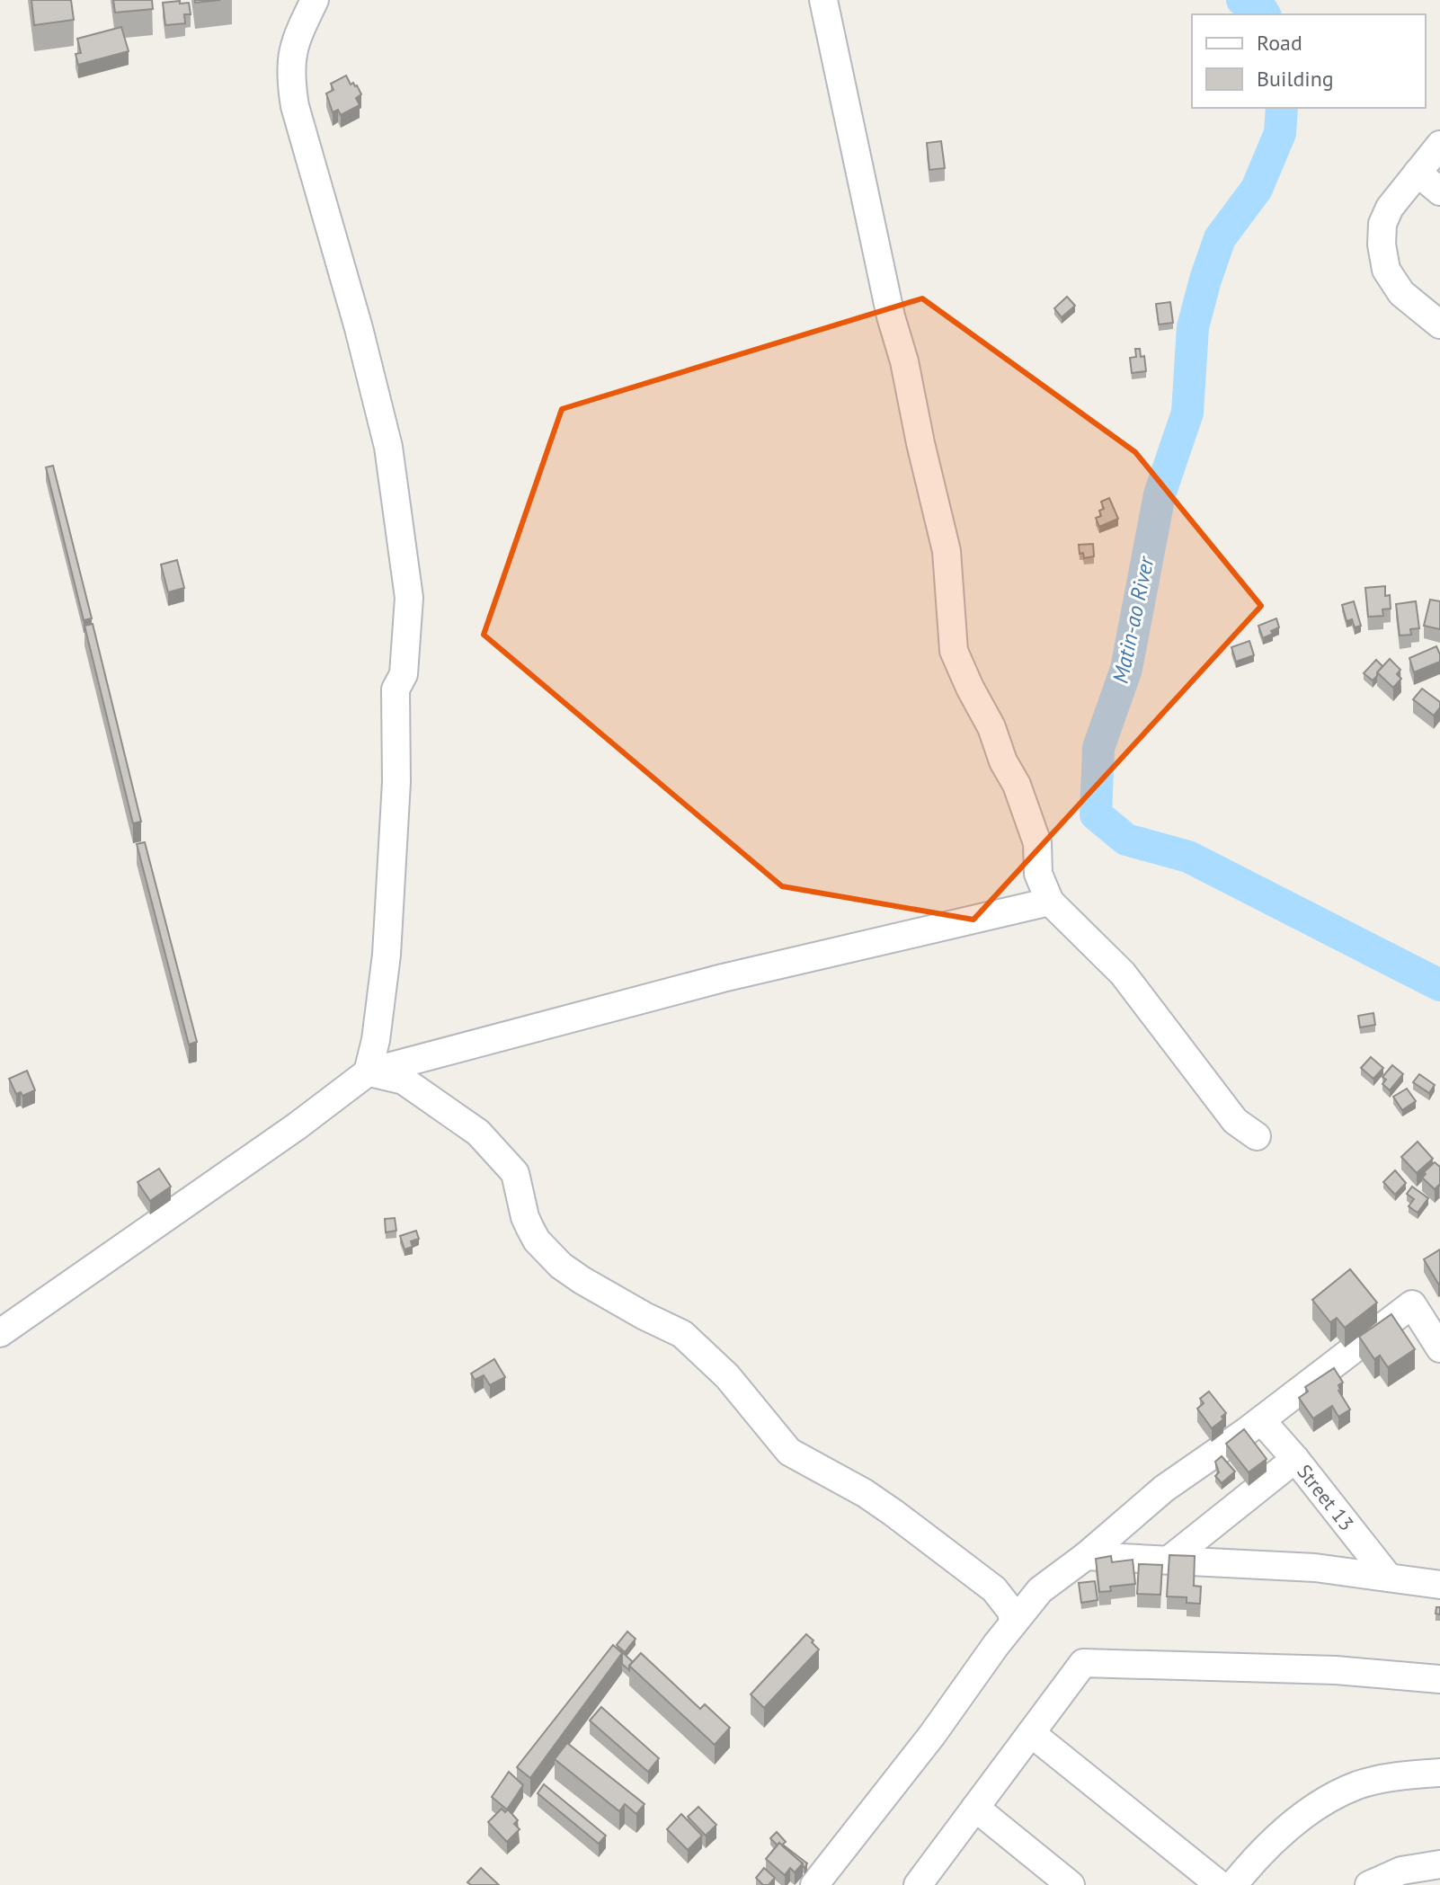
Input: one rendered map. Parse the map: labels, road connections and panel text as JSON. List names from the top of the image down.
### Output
{
  "streets": {
    "street": ["Street 13"]
  },
  "water": ["Matin-ao River"],
  "legend": ["Road", "Building"]
}
